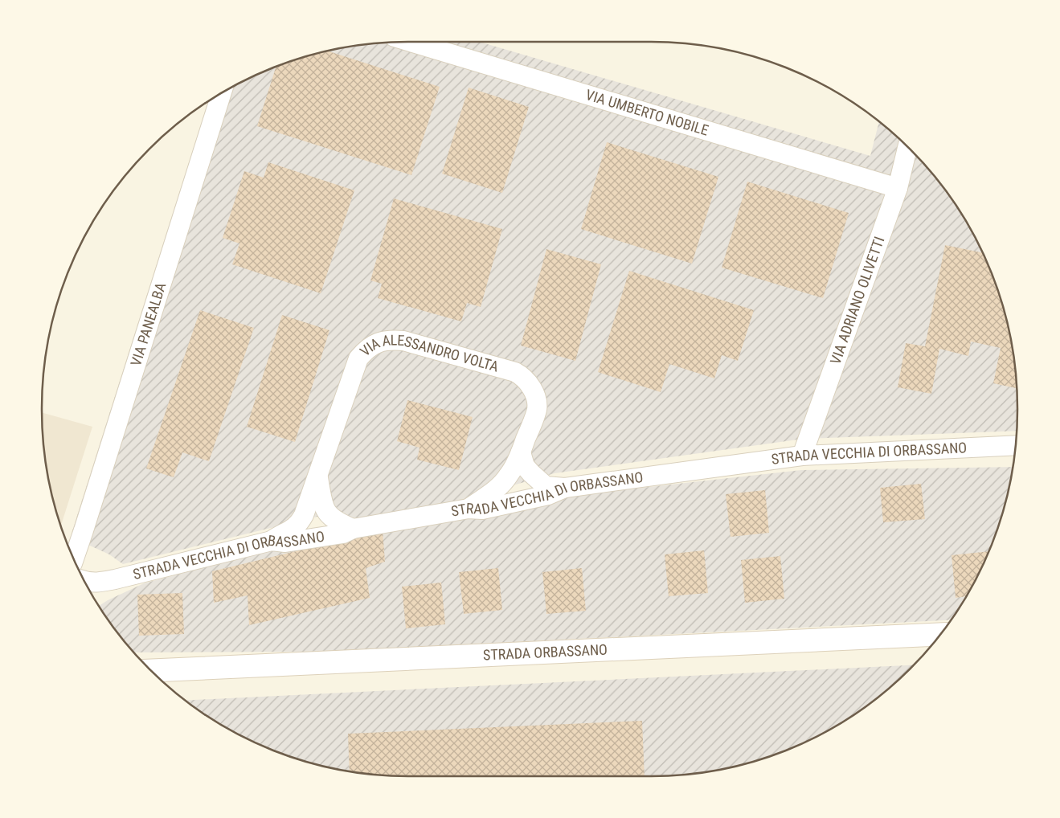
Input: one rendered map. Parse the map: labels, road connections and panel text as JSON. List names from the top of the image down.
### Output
{
  "streets": {
    "main road": ["STRADA ORBASSANO"],
    "street": [
      "VIA UMBERTO NOBILE",
      "VIA ADRIANO OLIVETTI",
      "VIA PANEALBA",
      "VIA ALESSANDRO VOLTA",
      "STRADA VECCHIA DI ORBASSANO"
    ]
  },
  "crossings": [
    ["VIA UMBERTO NOBILE", "VIA ADRIANO OLIVETTI"],
    ["VIA ADRIANO OLIVETTI", "STRADA VECCHIA DI ORBASSANO"],
    ["VIA ALESSANDRO VOLTA", "STRADA VECCHIA DI ORBASSANO"]
  ]
}
